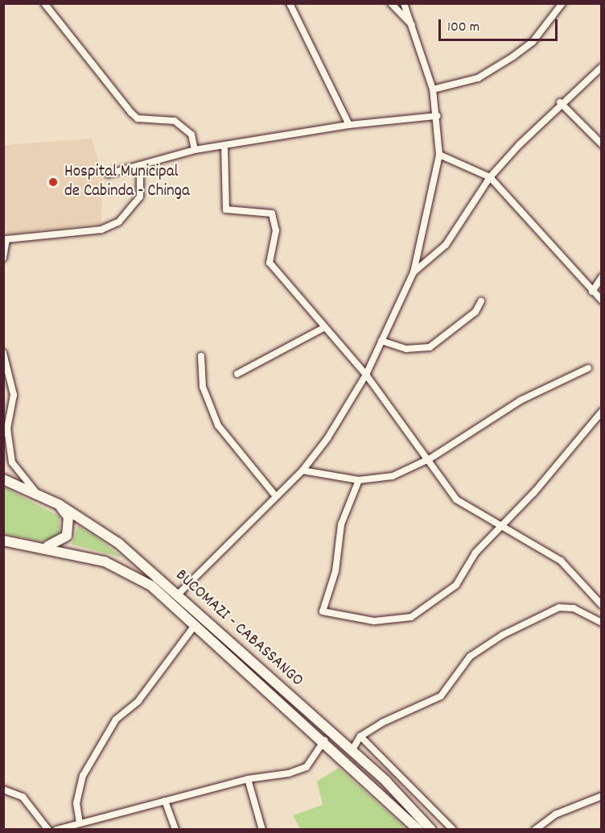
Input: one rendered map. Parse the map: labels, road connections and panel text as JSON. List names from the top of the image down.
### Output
{
  "streets": {
    "main road": ["BUCOMAZI - CABASSANGO"]
  },
  "places": ["Hospital Municipal de Cabinda - Chinga"],
  "scale_bar": "100 m"
}
